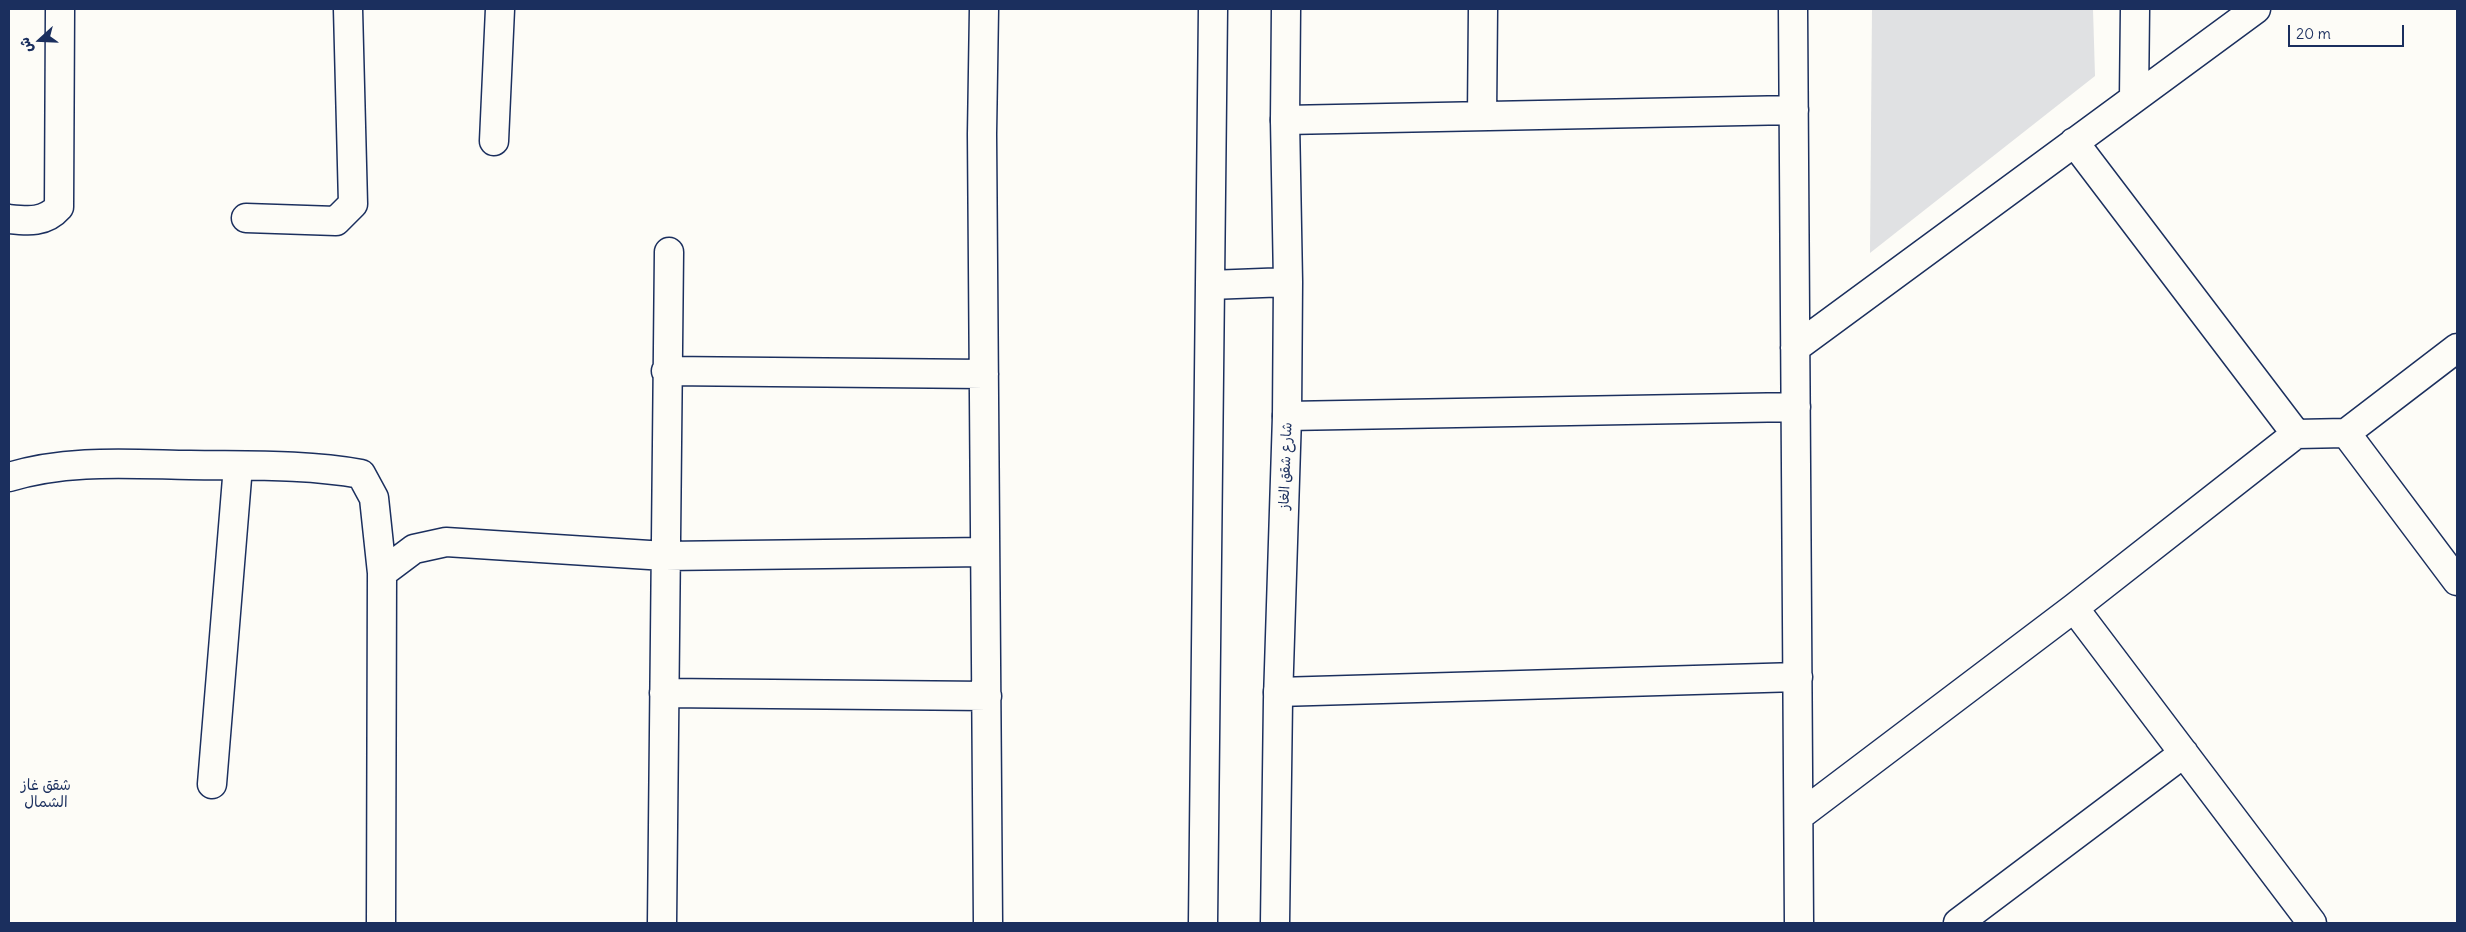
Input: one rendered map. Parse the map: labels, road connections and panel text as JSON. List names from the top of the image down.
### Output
{
  "streets": {
    "street": ["شارع شقق الغاز"]
  },
  "districts": ["شقق غاز الشمال"],
  "scale_bar": "20 m",
  "north": "left"
}
